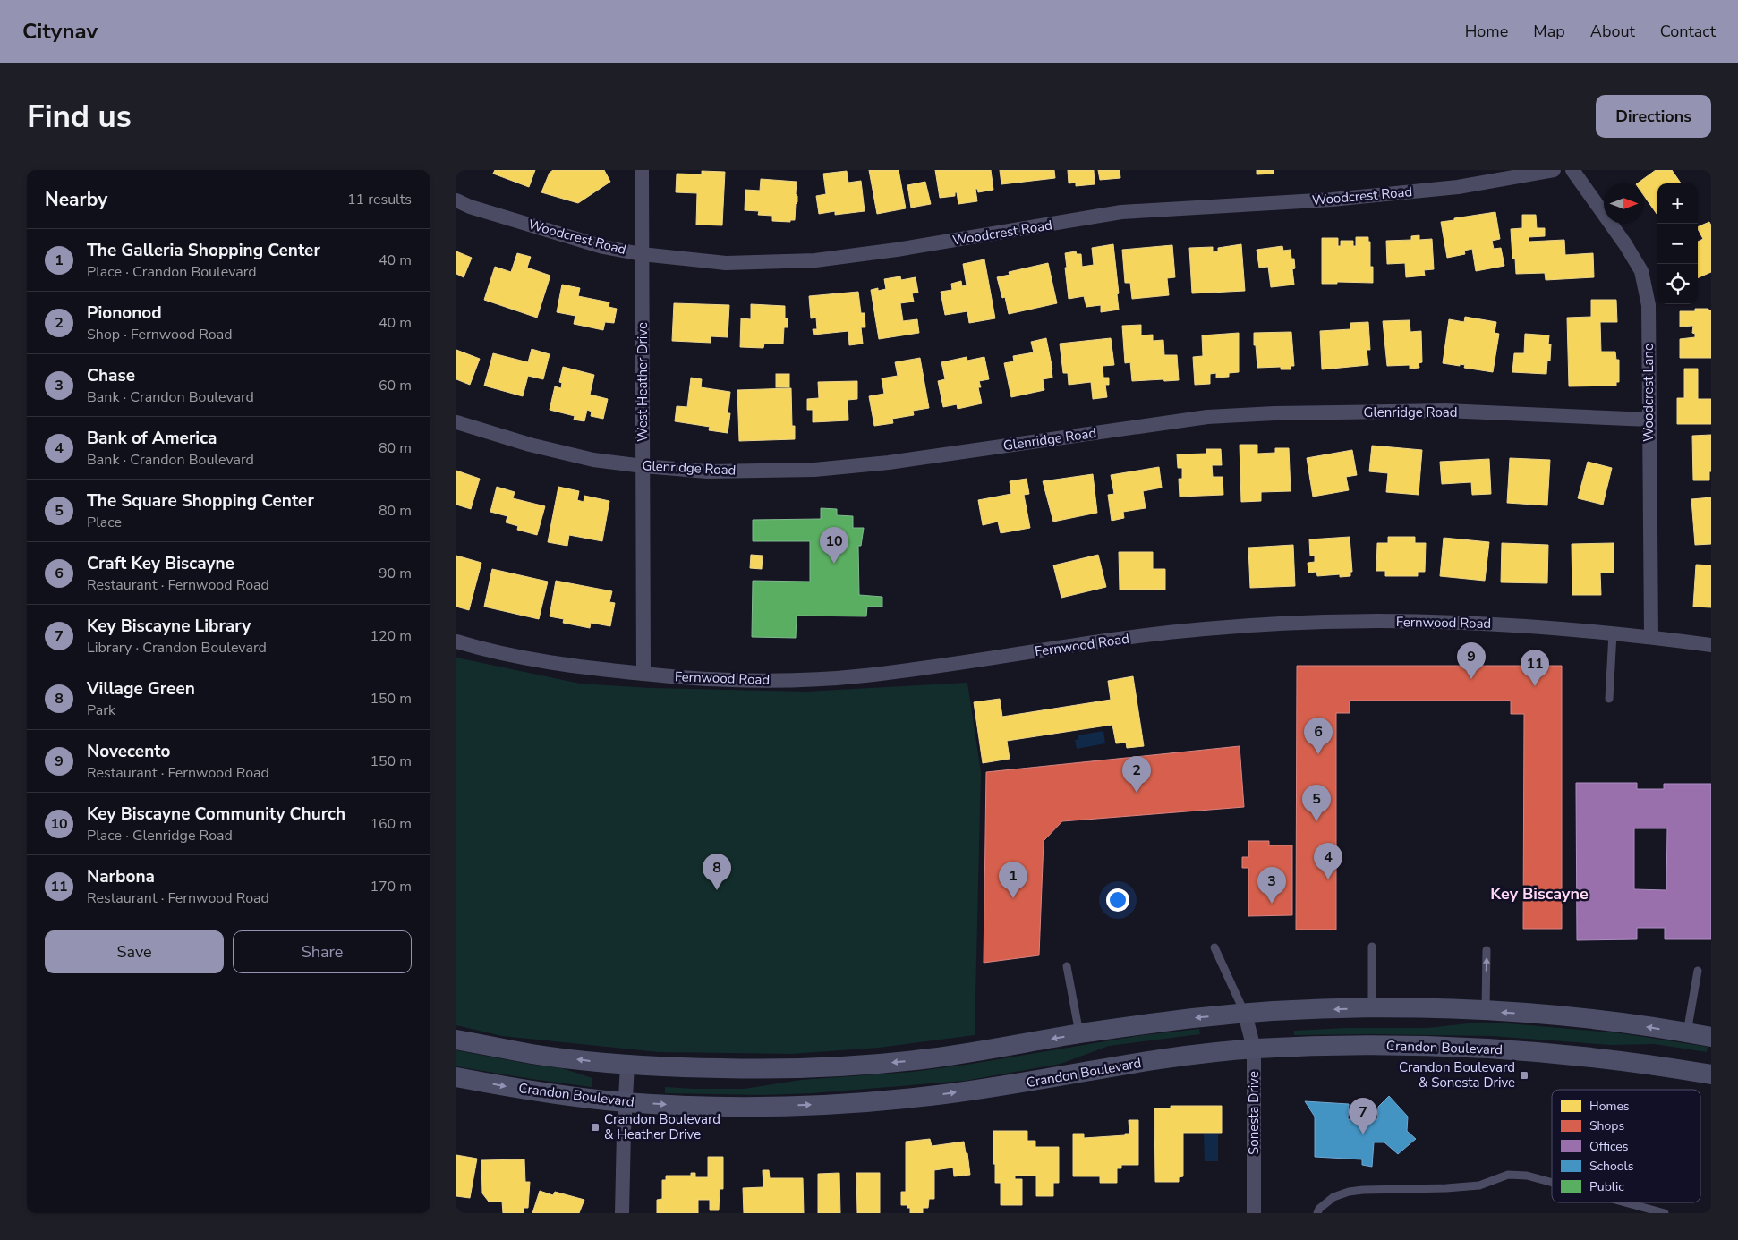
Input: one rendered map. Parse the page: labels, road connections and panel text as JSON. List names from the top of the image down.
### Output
{
  "streets": {
    "main road": ["Crandon Boulevard"],
    "street": [
      "Woodcrest Road",
      "West Heather Drive",
      "Woodcrest Lane",
      "Glenridge Road",
      "Fernwood Road",
      "Sonesta Drive"
    ]
  },
  "crossings": [
    ["Woodcrest Road", "West Heather Drive"],
    ["West Heather Drive", "Glenridge Road"],
    ["West Heather Drive", "Fernwood Road"],
    ["Woodcrest Lane", "Glenridge Road"],
    ["Woodcrest Lane", "Fernwood Road"],
    ["Crandon Boulevard", "Sonesta Drive"]
  ],
  "districts": ["Key Biscayne"],
  "places": {
    "transit": ["Crandon Boulevard & Sonesta Drive", "Crandon Boulevard & Heather Drive"]
  },
  "legend": [
    "Homes",
    "Shops",
    "Offices",
    "Schools",
    "Public"
  ],
  "north": "right",
  "page": {
    "header": "Citynav",
    "nav": [
      "Home",
      "Map",
      "About",
      "Contact"
    ],
    "buttons": [
      "Directions",
      ["Save", "Share"]
    ],
    "title": "Find us",
    "heading": ["Nearby", "11 results"],
    "map_buttons": ["+", "−"],
    "list": [
      {
        "mark": "1",
        "name": "The Galleria Shopping Center",
        "note": "Place · Crandon Boulevard",
        "value": "40 m"
      },
      {
        "mark": "2",
        "name": "Piononod",
        "note": "Shop · Fernwood Road",
        "value": "40 m"
      },
      {
        "mark": "3",
        "name": "Chase",
        "note": "Bank · Crandon Boulevard",
        "value": "60 m"
      },
      {
        "mark": "4",
        "name": "Bank of America",
        "note": "Bank · Crandon Boulevard",
        "value": "80 m"
      },
      {
        "mark": "5",
        "name": "The Square Shopping Center",
        "note": "Place",
        "value": "80 m"
      },
      {
        "mark": "6",
        "name": "Craft Key Biscayne",
        "note": "Restaurant · Fernwood Road",
        "value": "90 m"
      },
      {
        "mark": "7",
        "name": "Key Biscayne Library",
        "note": "Library · Crandon Boulevard",
        "value": "120 m"
      },
      {
        "mark": "8",
        "name": "Village Green",
        "note": "Park",
        "value": "150 m"
      },
      {
        "mark": "9",
        "name": "Novecento",
        "note": "Restaurant · Fernwood Road",
        "value": "150 m"
      },
      {
        "mark": "10",
        "name": "Key Biscayne Community Church",
        "note": "Place · Glenridge Road",
        "value": "160 m"
      },
      {
        "mark": "11",
        "name": "Narbona",
        "note": "Restaurant · Fernwood Road",
        "value": "170 m"
      }
    ],
    "pins": [
      "10",
      "9",
      "11",
      "6",
      "2",
      "5",
      "4",
      "8",
      "1",
      "3",
      "7"
    ]
  }
}
